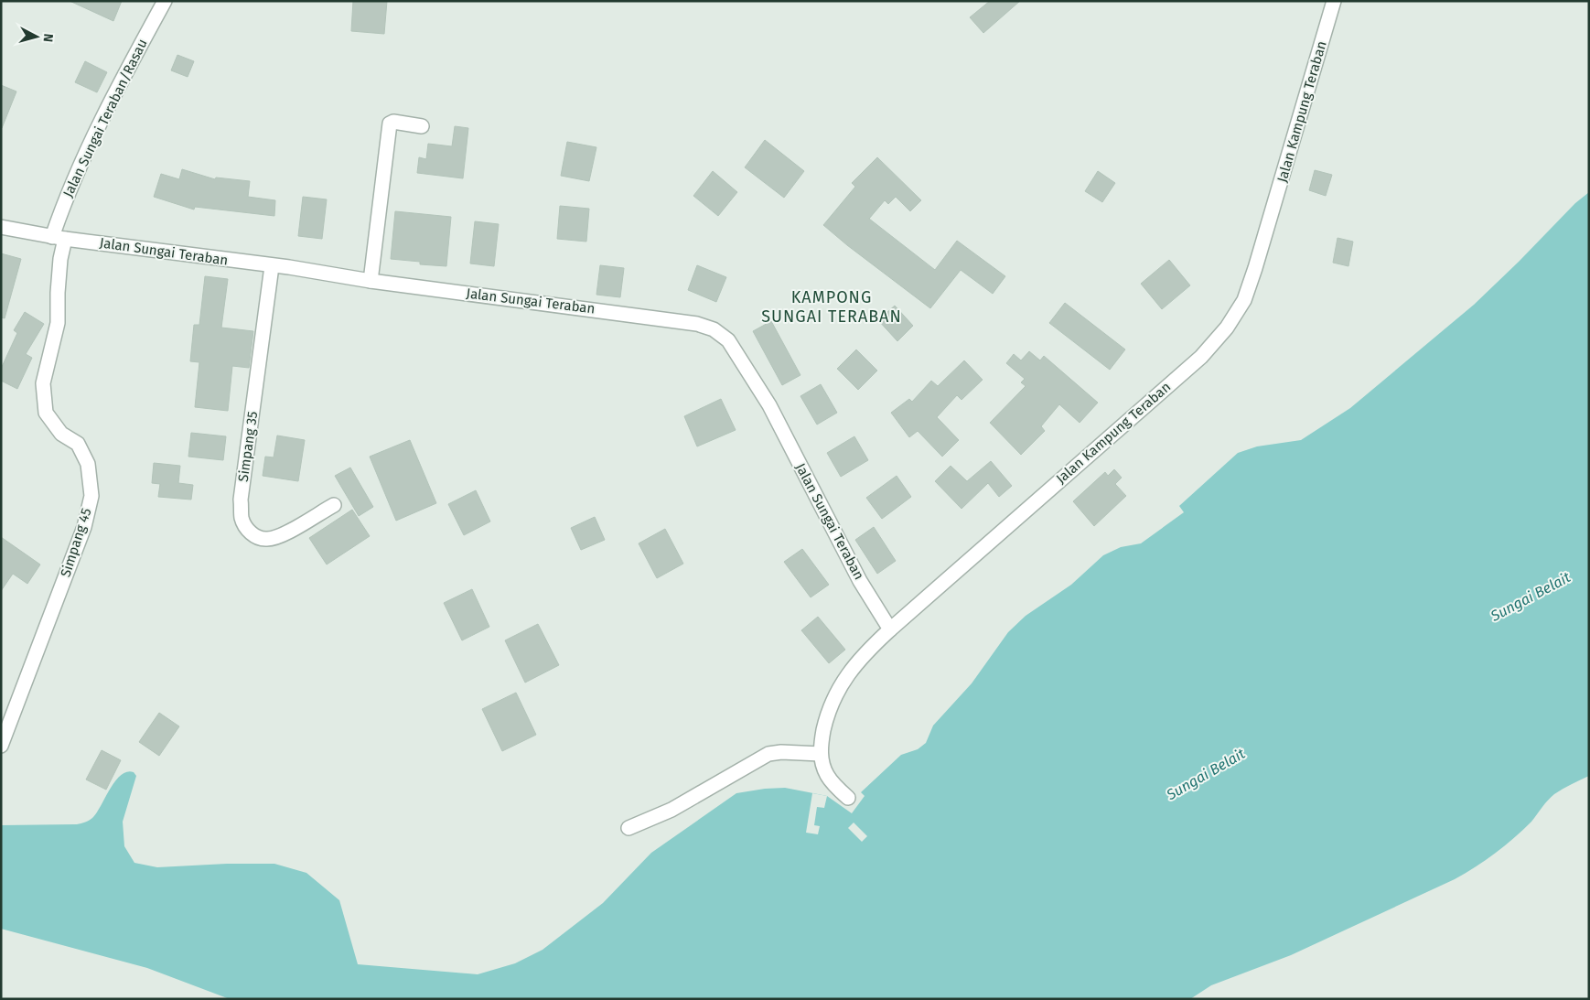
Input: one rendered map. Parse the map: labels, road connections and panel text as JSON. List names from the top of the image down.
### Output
{
  "streets": {
    "street": [
      "Jalan Kampung Teraban",
      "Jalan Sungai Teraban/Rasau",
      "Jalan Sungai Teraban",
      "Simpang 35",
      "Simpang 45"
    ]
  },
  "crossings": [
    ["Jalan Kampung Teraban", "Jalan Sungai Teraban"],
    ["Jalan Sungai Teraban/Rasau", "Jalan Sungai Teraban"],
    ["Jalan Sungai Teraban/Rasau", "Simpang 45"],
    ["Jalan Sungai Teraban", "Simpang 35"],
    ["Jalan Sungai Teraban", "Simpang 45"]
  ],
  "districts": ["KAMPONG SUNGAI TERABAN"],
  "water": ["Sungai Belait"],
  "north": "right"
}
